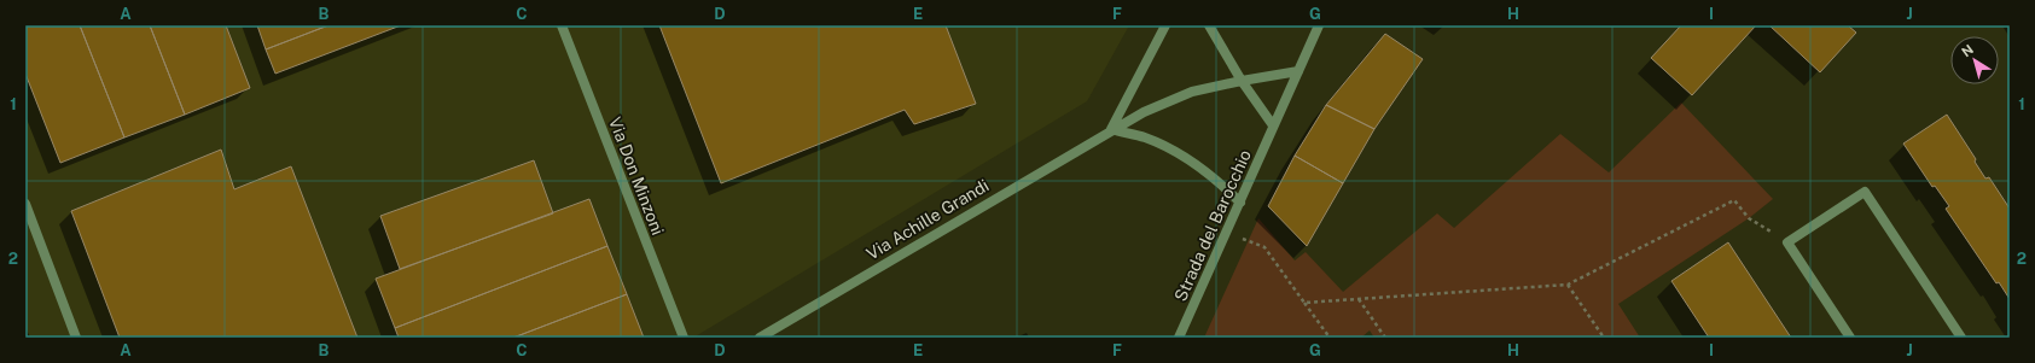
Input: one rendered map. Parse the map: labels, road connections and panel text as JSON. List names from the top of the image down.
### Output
{
  "streets": {
    "street": ["Via Don Minzoni", "Via Achille Grandi", "Strada del Barocchio"]
  },
  "crossings": [
    ["Via Achille Grandi", "Strada del Barocchio"]
  ],
  "north": "top left",
  "grid": {
    "columns": [
      "A",
      "B",
      "C",
      "D",
      "E",
      "F",
      "G",
      "H",
      "I",
      "J"
    ],
    "rows": ["1", "2"]
  }
}
